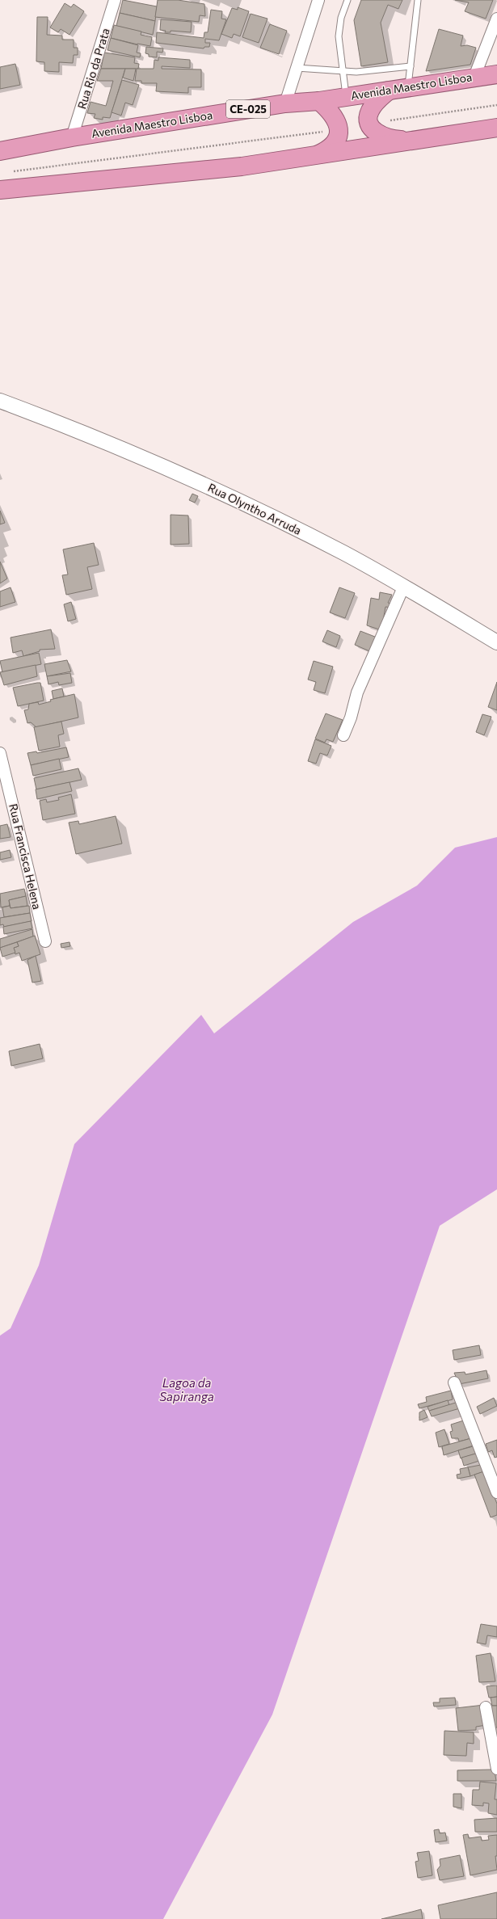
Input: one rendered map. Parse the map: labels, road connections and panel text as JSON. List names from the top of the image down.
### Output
{
  "streets": {
    "highway": ["Avenida Maestro Lisboa", "CE-025"],
    "street": ["Rua Rio da Prata", "Rua Olyntho Arruda", "Rua Francisca Helena"]
  },
  "crossings": [
    ["Rua Rio da Prata", "Avenida Maestro Lisboa"]
  ],
  "water": ["Lagoa da Sapiranga"]
}
